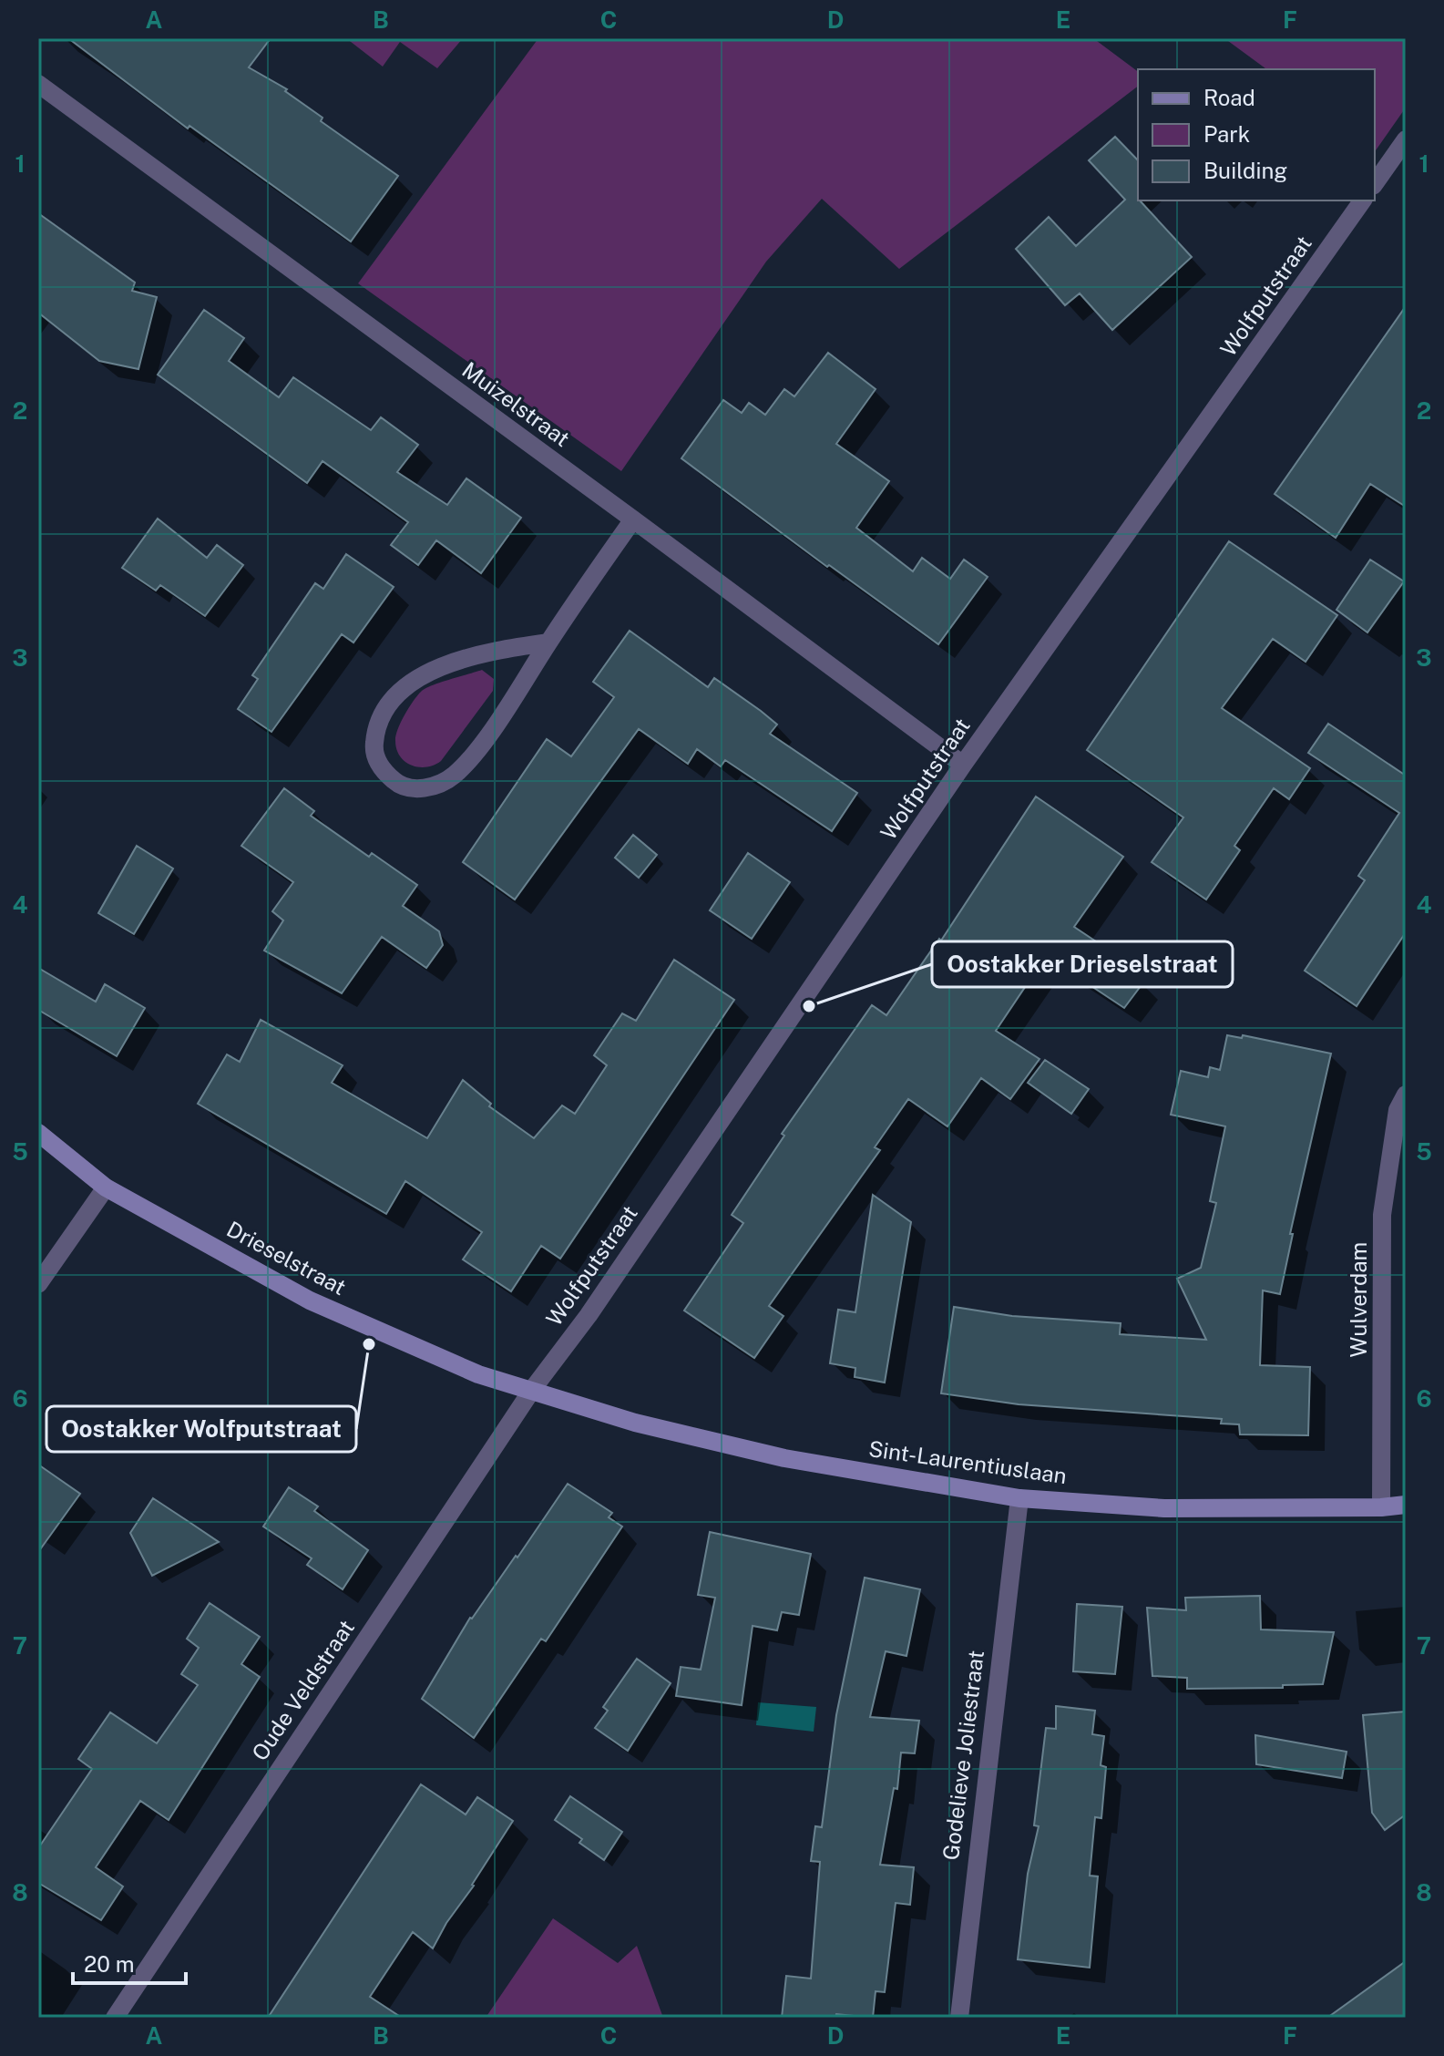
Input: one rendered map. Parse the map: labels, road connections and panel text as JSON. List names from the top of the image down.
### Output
{
  "streets": {
    "street": [
      "Wolfputstraat",
      "Muizelstraat",
      "Drieselstraat",
      "Wulverdam",
      "Sint-Laurentiuslaan",
      "Oude Veldstraat",
      "Godelieve Joliestraat"
    ]
  },
  "crossings": [
    ["Wolfputstraat", "Muizelstraat"],
    ["Wolfputstraat", "Drieselstraat"],
    ["Wolfputstraat", "Sint-Laurentiuslaan"],
    ["Wolfputstraat", "Oude Veldstraat"],
    ["Drieselstraat", "Sint-Laurentiuslaan"],
    ["Drieselstraat", "Oude Veldstraat"],
    ["Wulverdam", "Sint-Laurentiuslaan"],
    ["Sint-Laurentiuslaan", "Oude Veldstraat"],
    ["Sint-Laurentiuslaan", "Godelieve Joliestraat"]
  ],
  "places": ["Oostakker Drieselstraat", "Oostakker Wolfputstraat"],
  "legend": ["Road", "Park", "Building"],
  "scale_bar": "20 m",
  "grid": {
    "columns": [
      "A",
      "B",
      "C",
      "D",
      "E",
      "F"
    ],
    "rows": [
      "1",
      "2",
      "3",
      "4",
      "5",
      "6",
      "7",
      "8"
    ]
  }
}
